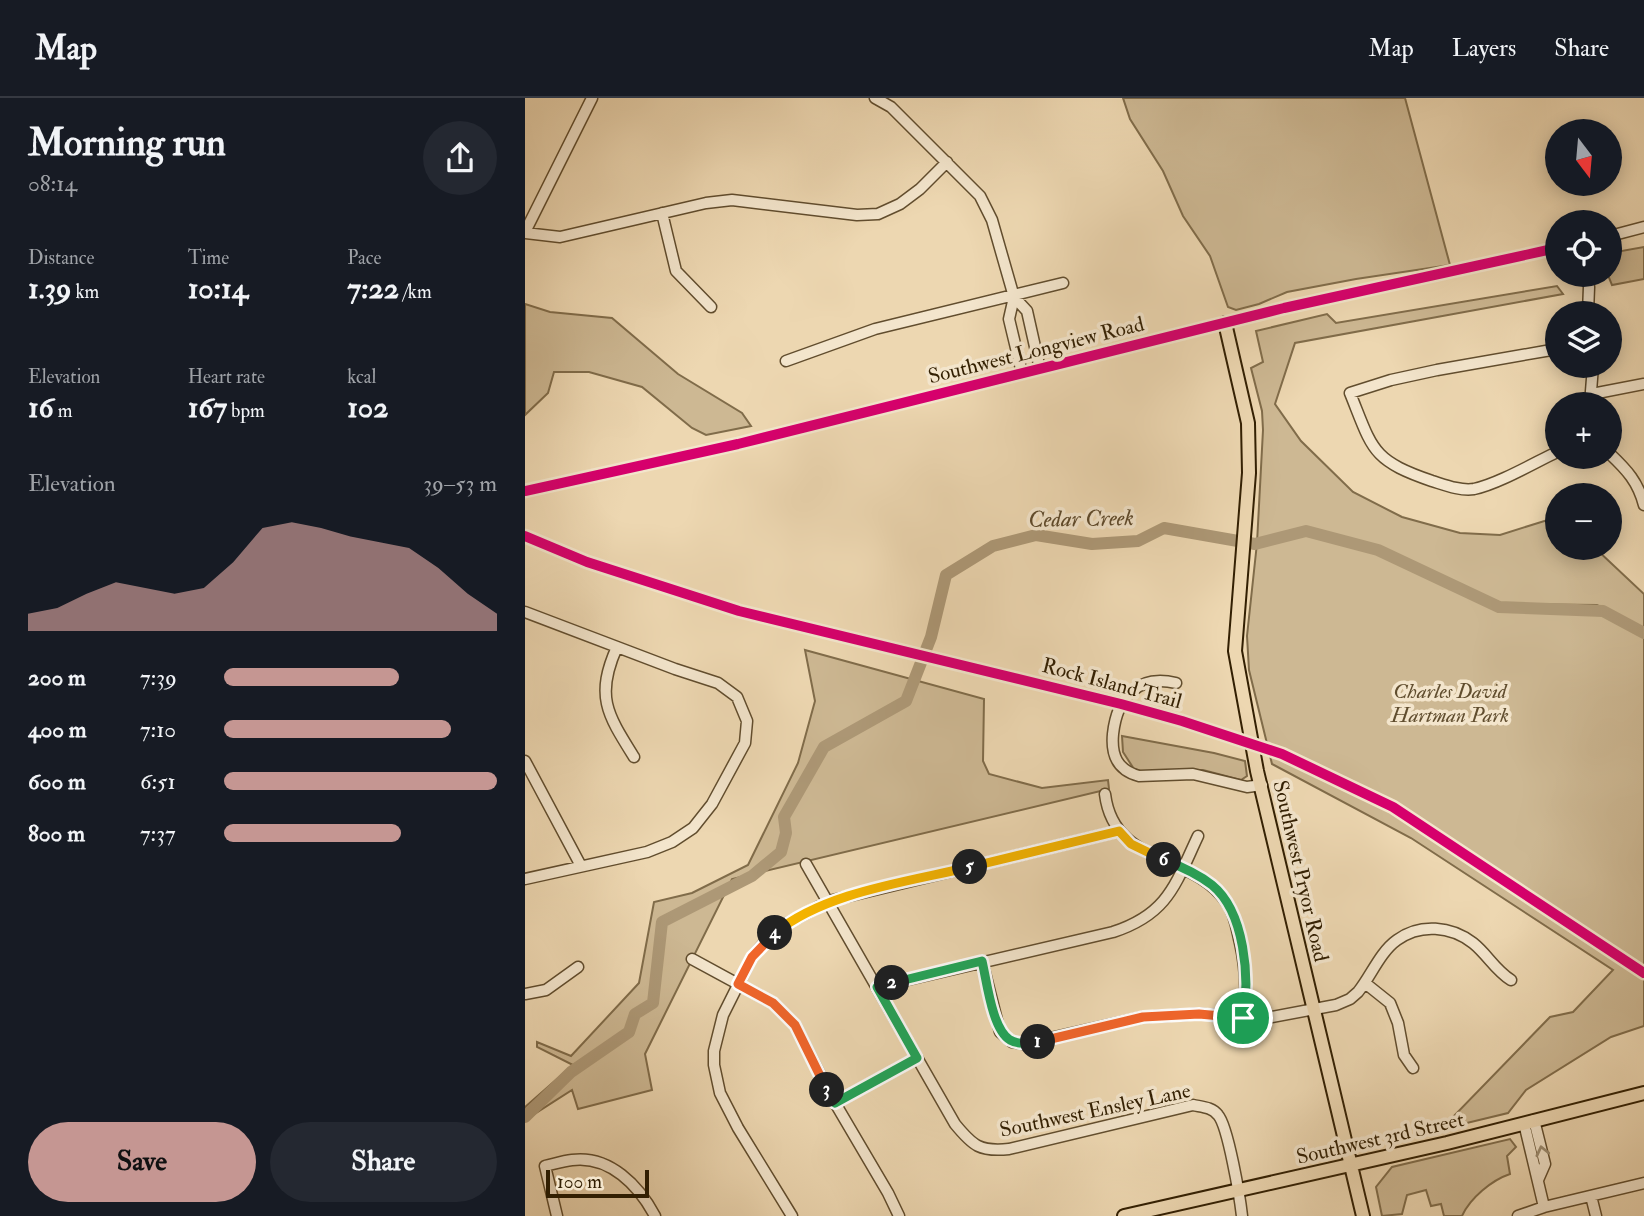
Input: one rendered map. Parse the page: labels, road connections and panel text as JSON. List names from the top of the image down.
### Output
{
  "streets": {
    "main road": ["Southwest Pryor Road", "Southwest 3rd Street"],
    "street": ["Southwest Longview Road", "Southwest Ensley Lane"],
    "cycle path": ["Rock Island Trail"]
  },
  "crossings": [
    ["Southwest Longview Road", "Southwest Pryor Road"],
    ["Southwest Pryor Road", "Southwest 3rd Street"],
    ["Southwest Ensley Lane", "Southwest 3rd Street"]
  ],
  "water": ["Cedar Creek"],
  "parks": ["Charles David Hartman Park"],
  "scale_bar": "100 m",
  "north": "bottom",
  "page": {
    "header": "Map",
    "nav": ["Map", "Layers", "Share"],
    "heading": ["Morning run", "08:14"],
    "map_buttons": ["+", "−"],
    "stats": [
      ["Distance", "1.39 km"],
      ["Time", "10:14"],
      ["Pace", "7:22 /km"],
      ["Elevation", "16 m"],
      ["Heart rate", "167 bpm"],
      ["kcal", "102"]
    ],
    "chart": ["Elevation", "39–53 m"],
    "list": [
      {
        "name": "200 m",
        "note": "7:39"
      },
      {
        "name": "400 m",
        "note": "7:10"
      },
      {
        "name": "600 m",
        "note": "6:51"
      },
      {
        "name": "800 m",
        "note": "7:37"
      }
    ],
    "pins": [
      "6",
      "5",
      "4",
      "2",
      "1",
      "3"
    ],
    "buttons": ["Save", "Share"],
    "scale": "100 m"
  }
}
